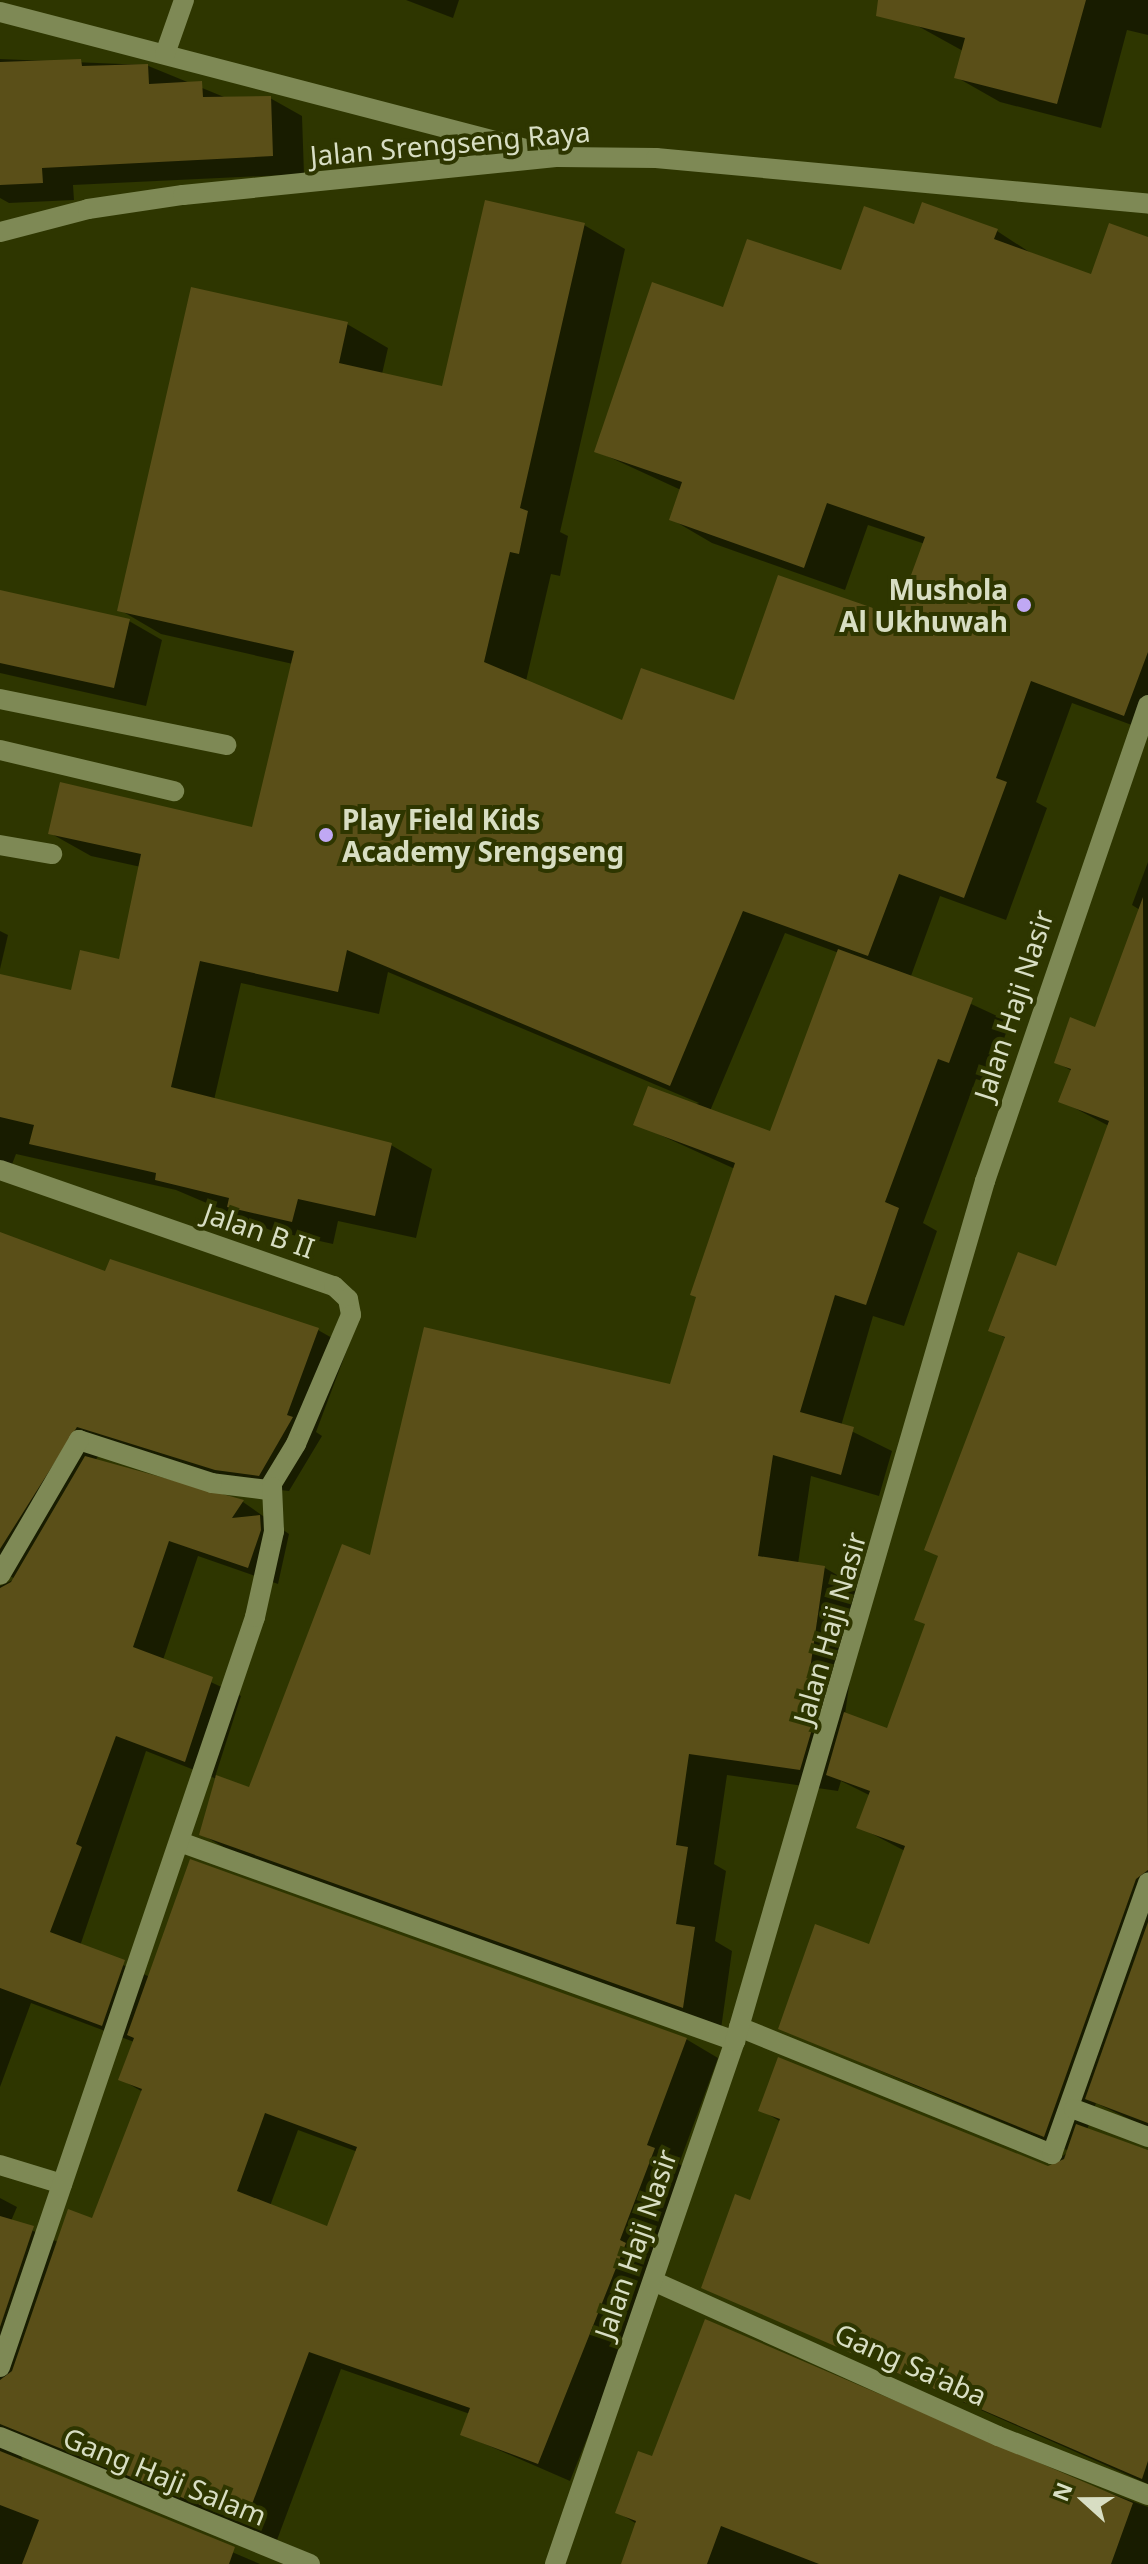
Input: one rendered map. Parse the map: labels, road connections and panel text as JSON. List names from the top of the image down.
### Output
{
  "streets": {
    "street": [
      "Jalan Srengseng Raya",
      "Jalan Haji Nasir",
      "Jalan B II",
      "Gang Sa'aba",
      "Gang Haji Salam"
    ]
  },
  "crossings": [
    ["Jalan Haji Nasir", "Gang Sa'aba"]
  ],
  "places": ["Mushola Al Ukhuwah", "Play Field Kids Academy Srengseng"],
  "north": "left"
}
